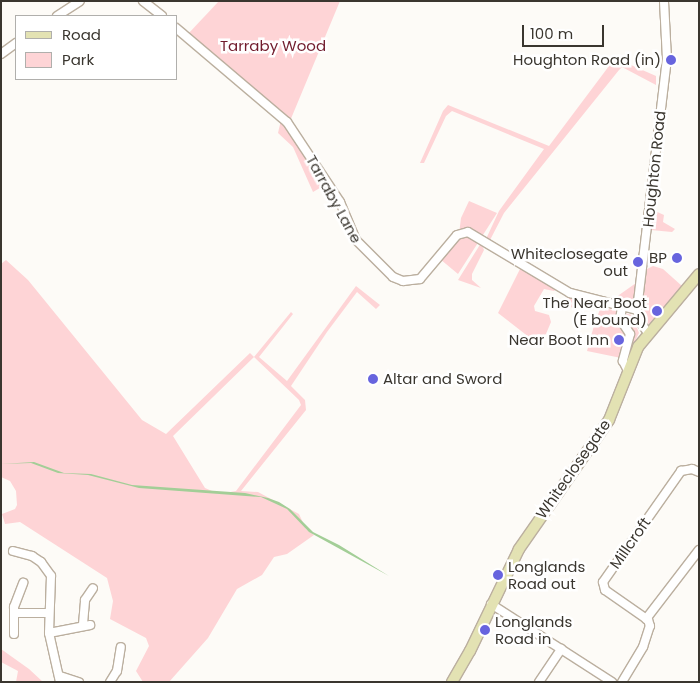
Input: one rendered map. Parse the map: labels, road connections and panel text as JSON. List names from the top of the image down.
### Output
{
  "streets": {
    "main road": ["Whiteclosegate"],
    "street": ["Houghton Road", "Tarraby Lane", "Millcroft"]
  },
  "crossings": [
    ["Houghton Road", "Tarraby Lane"]
  ],
  "parks": ["Tarraby Wood"],
  "places": [
    "Houghton Road (in)",
    "BP",
    "Whiteclosegate out",
    "The Near Boot (E bound)",
    "Near Boot Inn",
    "Altar and Sword",
    "Longlands Road out",
    "Longlands Road in"
  ],
  "legend": ["Road", "Park"],
  "scale_bar": "100 m"
}
